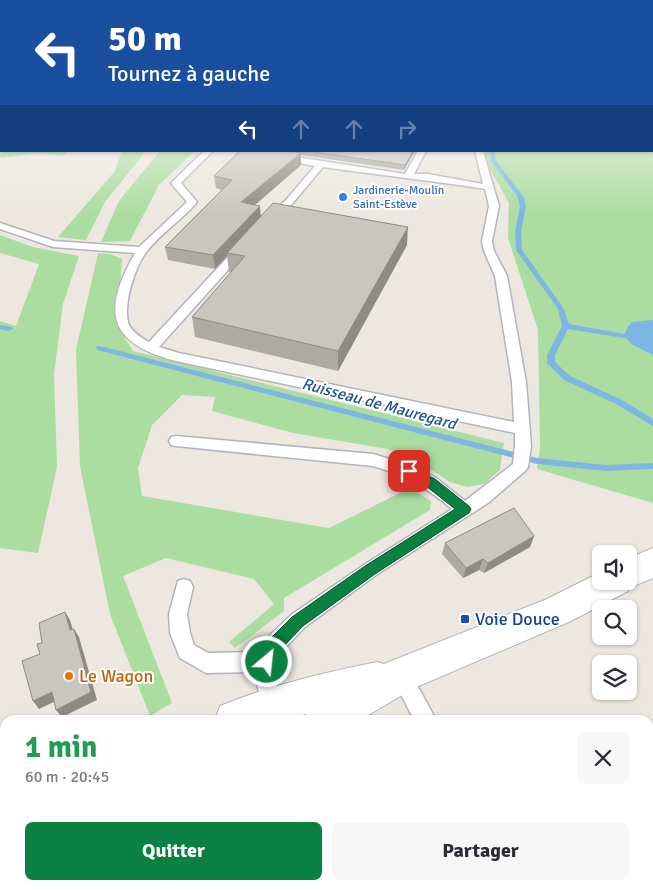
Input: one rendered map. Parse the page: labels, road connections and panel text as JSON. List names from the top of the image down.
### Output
{
  "water": ["Ruisseau de Mauregard"],
  "places": {
    "other": ["Jardinerie-Moulin Saint-Estève", "Le Wagon"],
    "transit": ["Voie Douce"]
  },
  "page": {
    "turn": ["50 m", "Tournez à gauche"],
    "heading": ["1 min", "60 m · 20:45"],
    "buttons": ["Quitter", "Partager"]
  }
}
